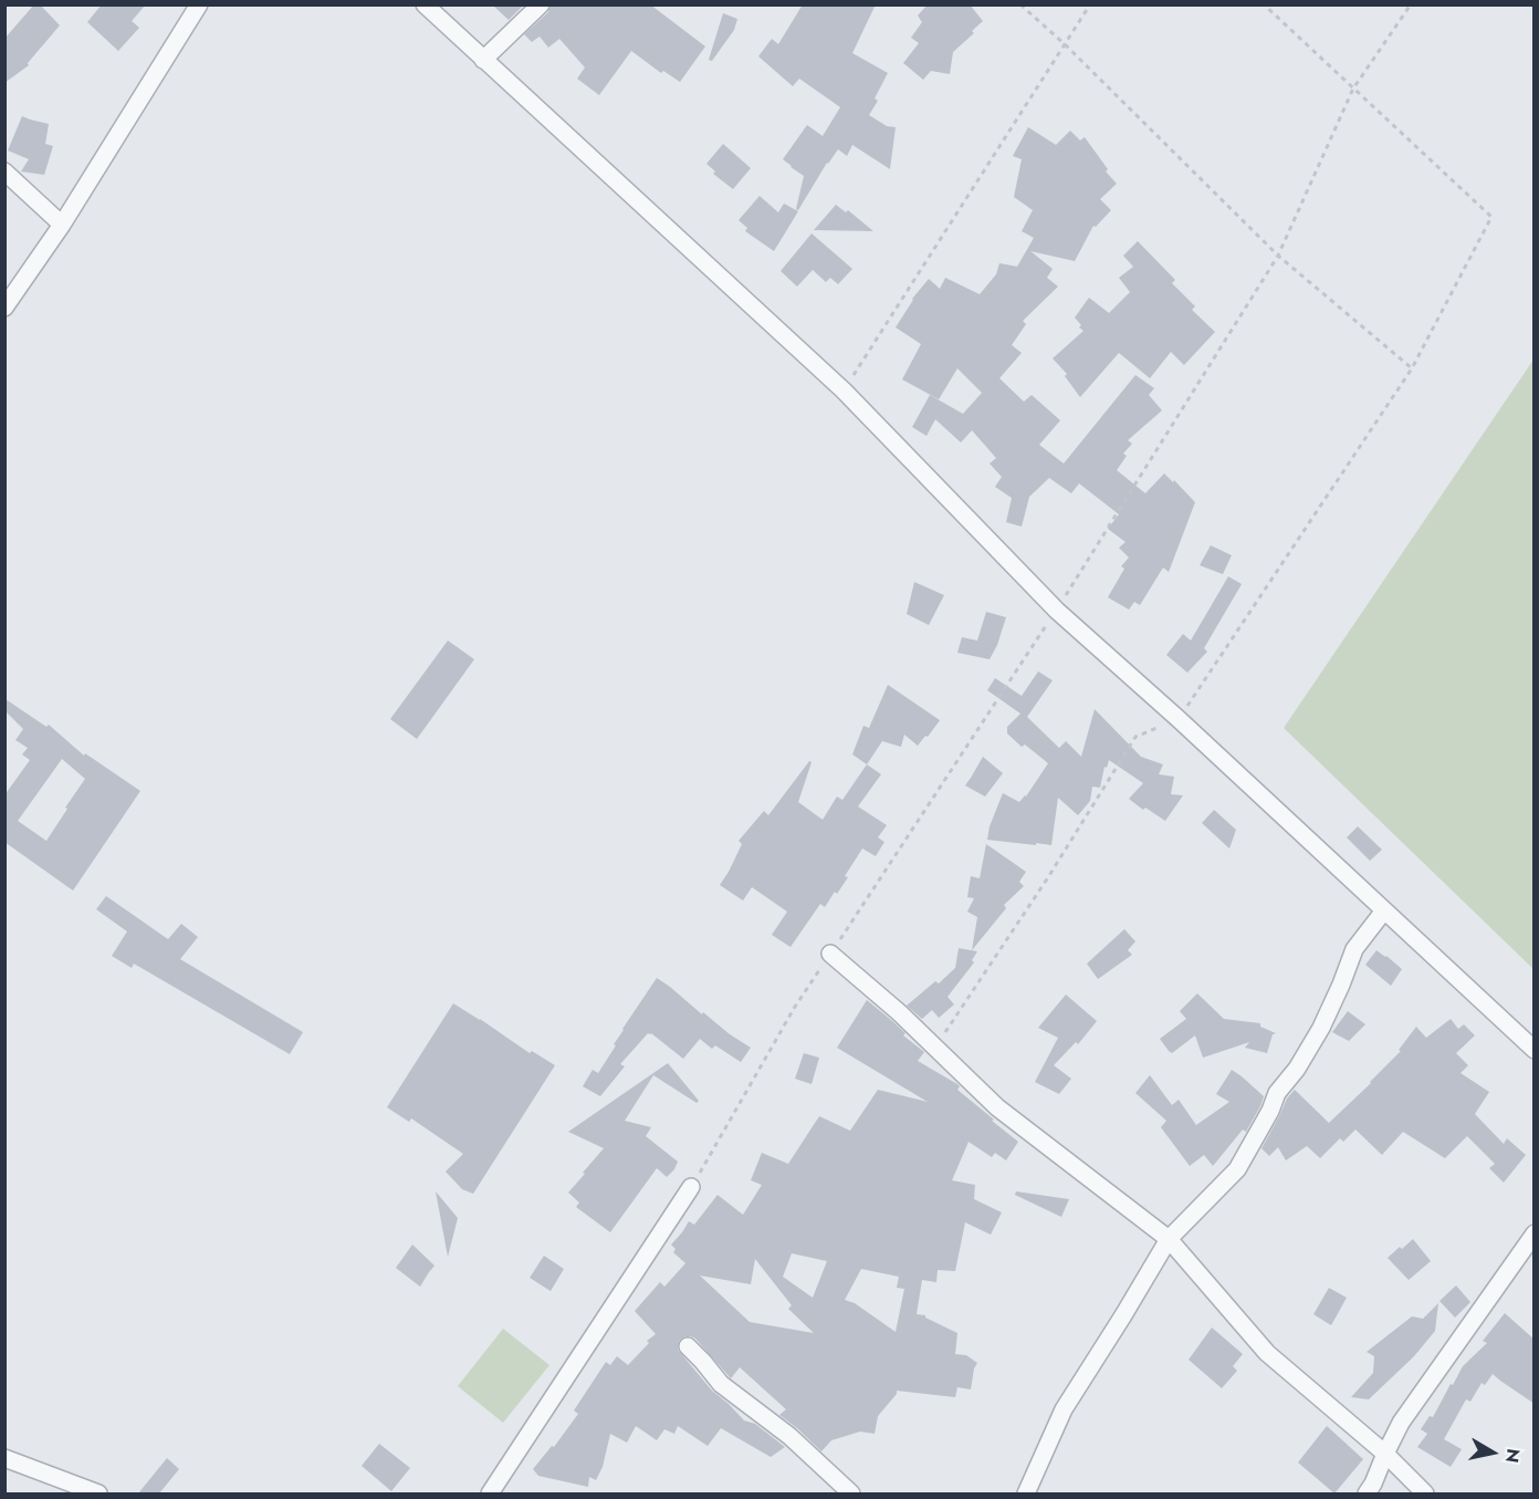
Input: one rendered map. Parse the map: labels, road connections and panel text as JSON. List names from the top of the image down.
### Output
{
  "north": "right"
}
